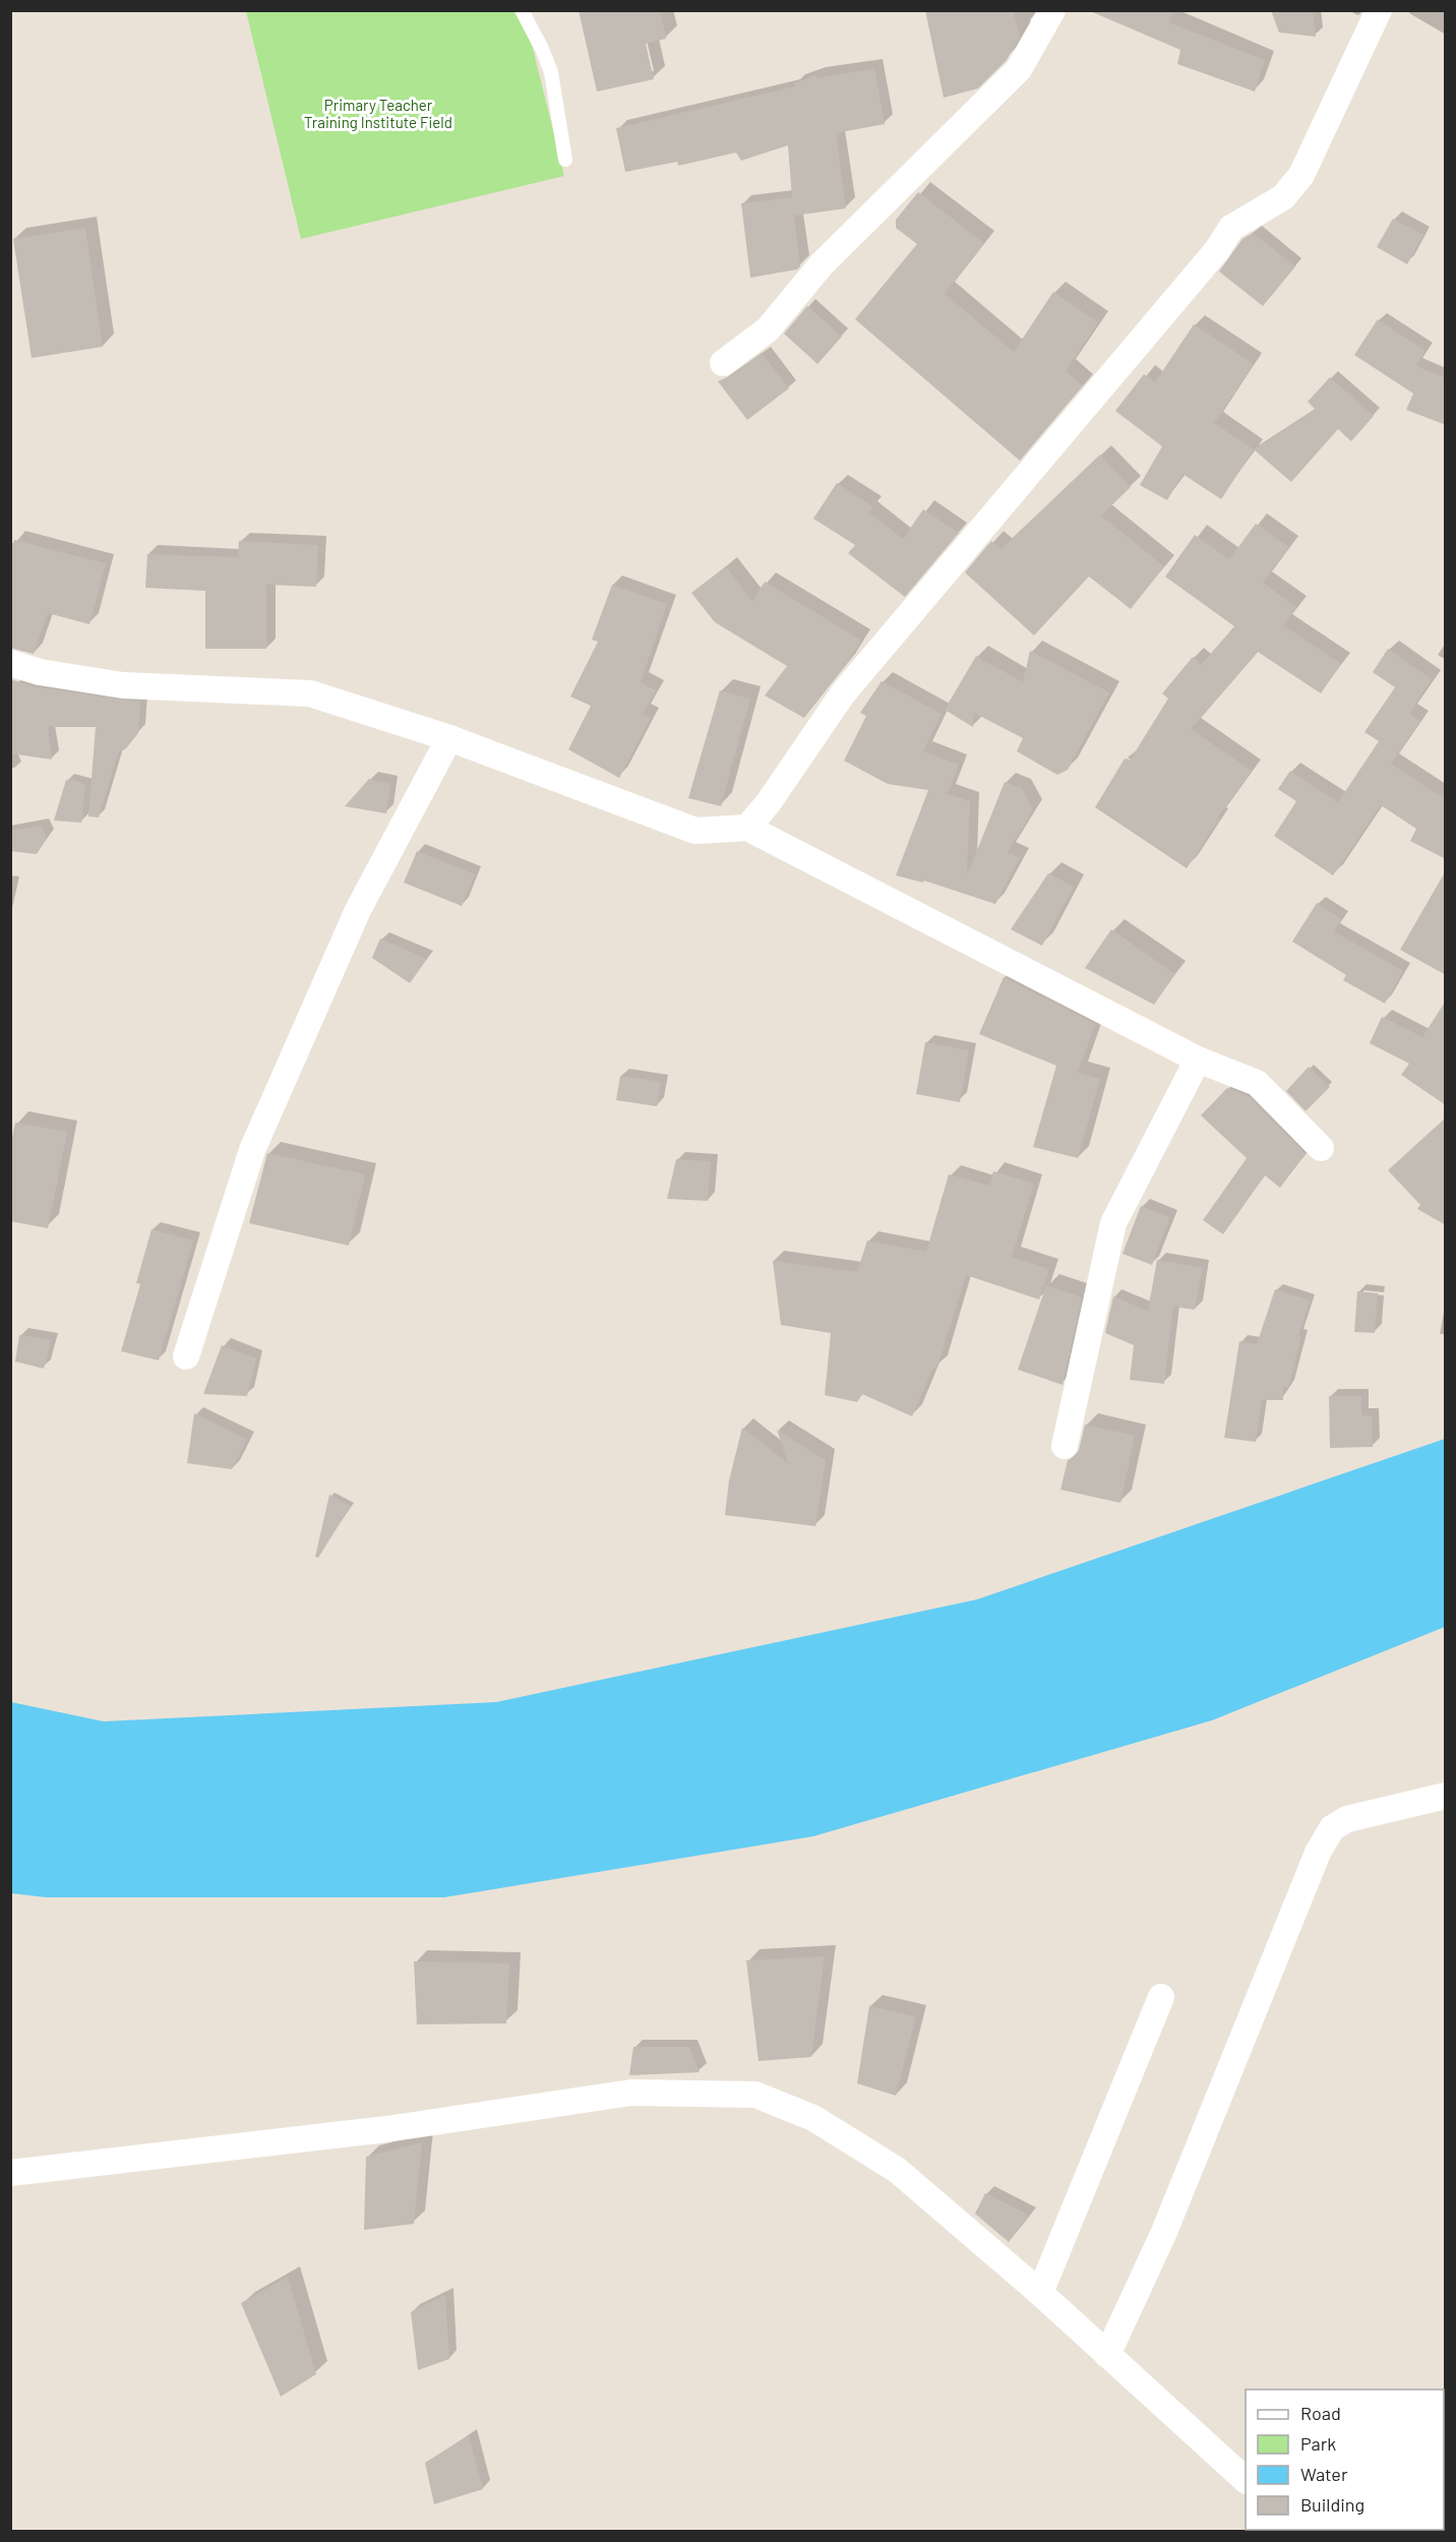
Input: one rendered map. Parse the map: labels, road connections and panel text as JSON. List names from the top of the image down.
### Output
{
  "parks": ["Primary Teacher Training Institute Field"],
  "legend": [
    "Road",
    "Park",
    "Water",
    "Building"
  ]
}
